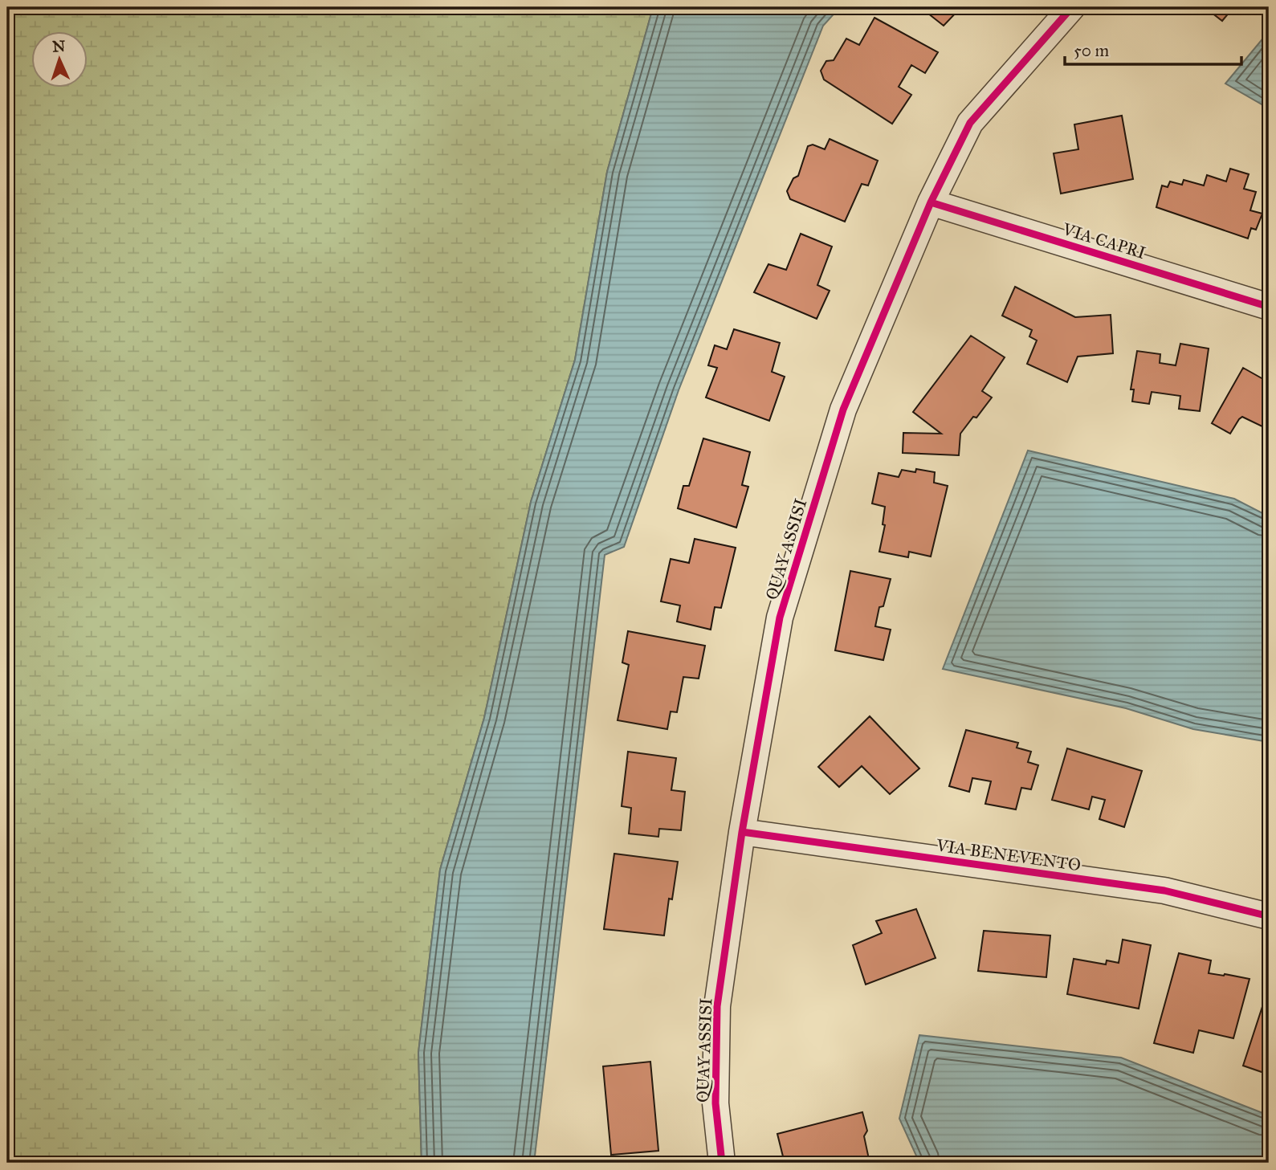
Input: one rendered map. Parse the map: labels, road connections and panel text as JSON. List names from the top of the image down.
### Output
{
  "streets": {
    "street": ["VIA CAPRI", "QUAY ASSISI", "VIA BENEVENTO"]
  },
  "crossings": [
    ["VIA CAPRI", "QUAY ASSISI"],
    ["QUAY ASSISI", "VIA BENEVENTO"]
  ],
  "scale_bar": "50 m",
  "north": "top"
}
